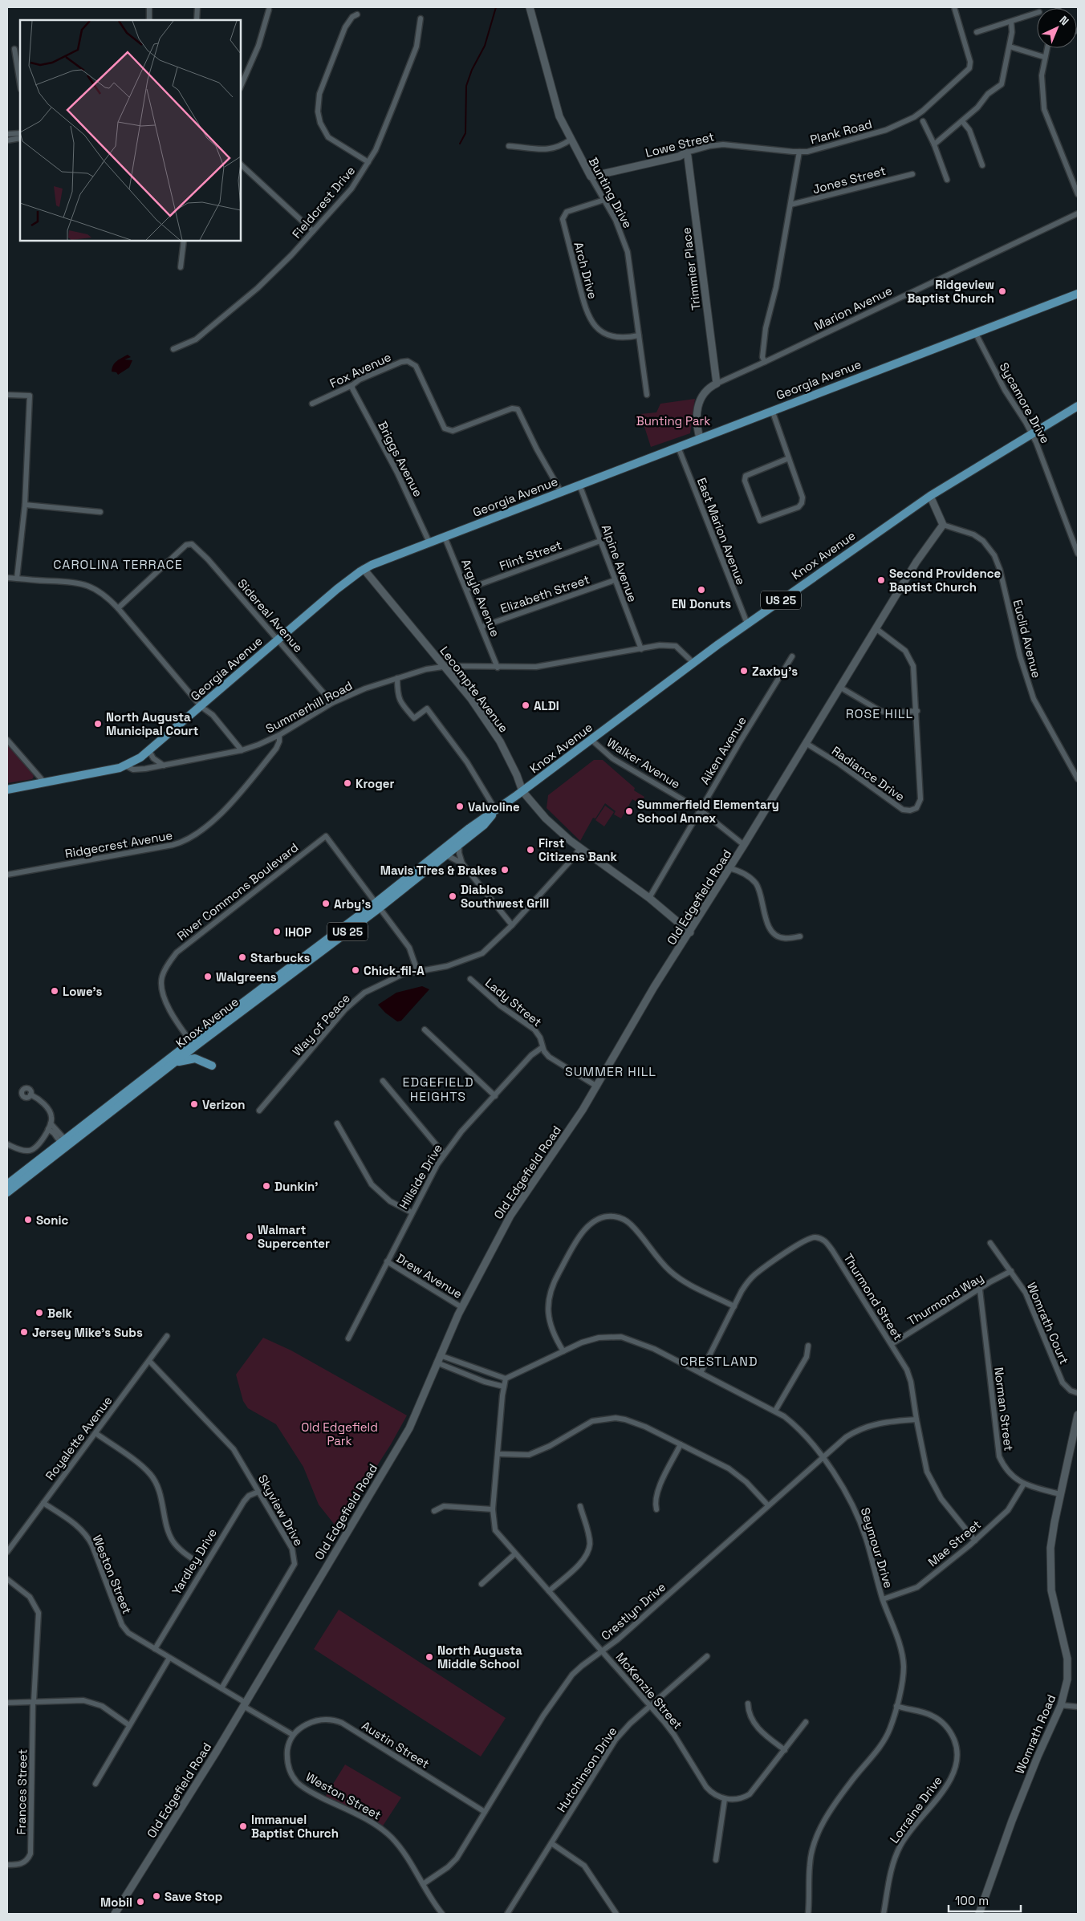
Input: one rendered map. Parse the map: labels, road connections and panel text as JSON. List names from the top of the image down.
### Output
{
  "streets": {
    "main road": ["Georgia Avenue", "Knox Avenue", "US 25"],
    "street": [
      "Plank Road",
      "Lowe Street",
      "Jones Street",
      "Bunting Drive",
      "Fieldcrest Drive",
      "Trimmier Place",
      "Arch Drive",
      "Marion Avenue",
      "Fox Avenue",
      "Sycamore Drive",
      "Briggs Avenue",
      "East Marion Avenue",
      "Flint Street",
      "Alpine Avenue",
      "Elizabeth Street",
      "Argyle Avenue",
      "Sidereal Avenue",
      "Euclid Avenue",
      "Lecompte Avenue",
      "Summerhill Road",
      "Aiken Avenue",
      "Walker Avenue",
      "Radiance Drive",
      "Ridgecrest Avenue",
      "River Commons Boulevard",
      "Old Edgefield Road",
      "Lady Street",
      "Way of Peace",
      "Hillside Drive",
      "Drew Avenue",
      "Thurmond Street",
      "Thurmond Way",
      "Womrath Court",
      "Norman Street",
      "Royalette Avenue",
      "Skyview Drive",
      "Mae Street",
      "Seymour Drive",
      "Yardley Drive",
      "Weston Street",
      "Crestlyn Drive",
      "McKenzie Street",
      "Womrath Road",
      "Austin Street",
      "Hutchinson Drive",
      "Frances Street",
      "Lorraine Drive"
    ]
  },
  "crossings": [
    ["Plank Road", "Lowe Street"],
    ["Plank Road", "Jones Street"],
    ["Plank Road", "Marion Avenue"],
    ["Lowe Street", "Bunting Drive"],
    ["Lowe Street", "Trimmier Place"],
    ["Bunting Drive", "Arch Drive"],
    ["Trimmier Place", "Marion Avenue"],
    ["Marion Avenue", "Georgia Avenue"],
    ["Fox Avenue", "Georgia Avenue"],
    ["Fox Avenue", "Briggs Avenue"],
    ["Georgia Avenue", "Sycamore Drive"],
    ["Georgia Avenue", "Briggs Avenue"],
    ["Georgia Avenue", "East Marion Avenue"],
    ["Georgia Avenue", "Alpine Avenue"],
    ["Georgia Avenue", "Argyle Avenue"],
    ["Georgia Avenue", "Sidereal Avenue"],
    ["Georgia Avenue", "Lecompte Avenue"],
    ["Georgia Avenue", "Summerhill Road"],
    ["Sycamore Drive", "Knox Avenue"],
    ["East Marion Avenue", "Knox Avenue"],
    ["Flint Street", "Alpine Avenue"],
    ["Flint Street", "Argyle Avenue"],
    ["Knox Avenue", "Lecompte Avenue"],
    ["Knox Avenue", "Summerhill Road"],
    ["Knox Avenue", "Walker Avenue"],
    ["Knox Avenue", "River Commons Boulevard"],
    ["Alpine Avenue", "Elizabeth Street"],
    ["Alpine Avenue", "Summerhill Road"],
    ["Elizabeth Street", "Argyle Avenue"],
    ["Argyle Avenue", "Summerhill Road"],
    ["Sidereal Avenue", "Summerhill Road"],
    ["Euclid Avenue", "Old Edgefield Road"],
    ["Lecompte Avenue", "Summerhill Road"],
    ["Lecompte Avenue", "Aiken Avenue"],
    ["Lecompte Avenue", "Old Edgefield Road"],
    ["Lecompte Avenue", "Way of Peace"],
    ["Summerhill Road", "Ridgecrest Avenue"],
    ["Aiken Avenue", "Walker Avenue"],
    ["Walker Avenue", "Old Edgefield Road"],
    ["Radiance Drive", "Old Edgefield Road"],
    ["Old Edgefield Road", "Lady Street"],
    ["Old Edgefield Road", "Drew Avenue"],
    ["Old Edgefield Road", "Weston Street"],
    ["Lady Street", "Hillside Drive"],
    ["Hillside Drive", "Drew Avenue"],
    ["Thurmond Street", "Thurmond Way"],
    ["Thurmond Street", "Mae Street"],
    ["Thurmond Street", "Seymour Drive"],
    ["Thurmond Street", "Crestlyn Drive"],
    ["Thurmond Way", "Womrath Court"],
    ["Thurmond Way", "Norman Street"],
    ["Norman Street", "Mae Street"],
    ["Norman Street", "Womrath Road"],
    ["Royalette Avenue", "Skyview Drive"],
    ["Royalette Avenue", "Weston Street"],
    ["Skyview Drive", "Yardley Drive"],
    ["Skyview Drive", "Weston Street"],
    ["Mae Street", "Seymour Drive"],
    ["Seymour Drive", "Crestlyn Drive"],
    ["Seymour Drive", "Lorraine Drive"],
    ["Yardley Drive", "Weston Street"],
    ["Weston Street", "Crestlyn Drive"],
    ["Weston Street", "Austin Street"],
    ["Crestlyn Drive", "McKenzie Street"],
    ["Crestlyn Drive", "Austin Street"],
    ["McKenzie Street", "Hutchinson Drive"]
  ],
  "districts": [
    "CAROLINA TERRACE",
    "ROSE HILL",
    "SUMMER HILL",
    "EDGEFIELD HEIGHTS",
    "CRESTLAND"
  ],
  "parks": ["Bunting Park", "Old Edgefield Park"],
  "places": [
    "Ridgeview Baptist Church",
    "Second Providence Baptist Church",
    "EN Donuts",
    "Zaxby's",
    "ALDI",
    "North Augusta Municipal Court",
    "Kroger",
    "Valvoline",
    "Summerfield Elementary School Annex",
    "First Citizens Bank",
    "Mavis Tires & Brakes",
    "Diablos Southwest Grill",
    "Arby's",
    "IHOP",
    "Starbucks",
    "Chick-fil-A",
    "Walgreens",
    "Lowe's",
    "Verizon",
    "Dunkin'",
    "Sonic",
    "Walmart Supercenter",
    "Belk",
    "Jersey Mike's Subs",
    "North Augusta Middle School",
    "Immanuel Baptist Church",
    "Save Stop",
    "Mobil"
  ],
  "scale_bar": "100 m",
  "north": "top right"
}
